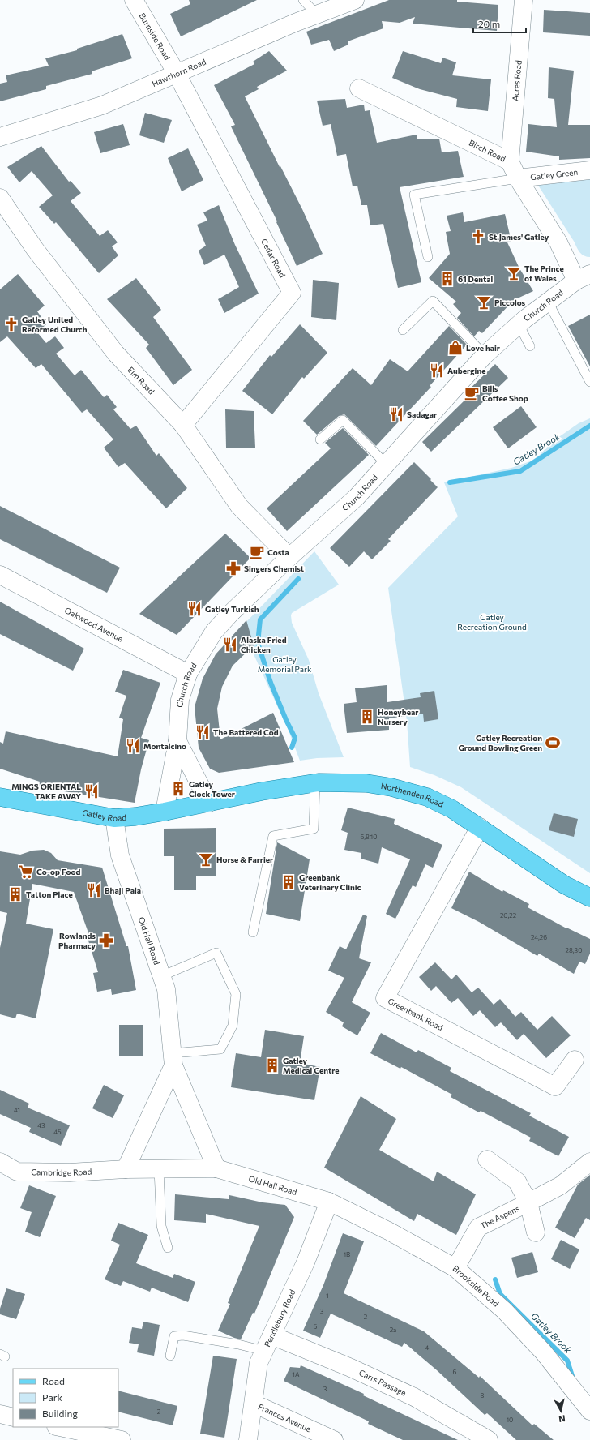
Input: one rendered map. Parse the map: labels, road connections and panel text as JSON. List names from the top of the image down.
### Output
{
  "streets": {
    "main road": ["Northenden Road", "Gatley Road"],
    "street": [
      "Burnside Road",
      "Hawthorn Road",
      "Acres Road",
      "Birch Road",
      "Gatley Green",
      "Cedar Road",
      "Church Road",
      "Elm Road",
      "Oakwood Avenue",
      "Old Hall Road",
      "Greenbank Road",
      "Cambridge Road",
      "The Aspens",
      "Brookside Road",
      "Pendlebury Road",
      "Carrs Passage",
      "Frances Avenue"
    ]
  },
  "crossings": [
    ["Burnside Road", "Hawthorn Road"],
    ["Burnside Road", "Cedar Road"],
    ["Hawthorn Road", "Cedar Road"],
    ["Acres Road", "Birch Road"],
    ["Birch Road", "Gatley Green"],
    ["Birch Road", "Church Road"],
    ["Cedar Road", "Elm Road"],
    ["Church Road", "Elm Road"],
    ["Church Road", "Oakwood Avenue"],
    ["Church Road", "Gatley Road"],
    ["Northenden Road", "Gatley Road"],
    ["Northenden Road", "Greenbank Road"],
    ["Gatley Road", "Old Hall Road"],
    ["Old Hall Road", "Cambridge Road"],
    ["Old Hall Road", "Brookside Road"],
    ["Old Hall Road", "Pendlebury Road"],
    ["The Aspens", "Brookside Road"],
    ["Brookside Road", "Pendlebury Road"],
    ["Pendlebury Road", "Carrs Passage"],
    ["Pendlebury Road", "Frances Avenue"]
  ],
  "water": ["Gatley Brook"],
  "parks": ["Gatley Recreation Ground", "Gatley Memorial Park"],
  "places": {
    "church": ["St.James' Gatley", "Gatley United Reformed Church"],
    "bar": ["The Prince of Wales", "Piccolos", "Horse & Farrier"],
    "building": [
      "61 Dental",
      "Honeybear Nursery",
      "Gatley Clock Tower",
      "Greenbank Veterinary Clinic",
      "Tatton Place",
      "Gatley Medical Centre"
    ],
    "shop": ["Love hair"],
    "restaurant": [
      "Aubergine",
      "Sadagar",
      "Gatley Turkish",
      "Alaska Fried Chicken",
      "The Battered Cod",
      "Montalcino",
      "MINGS ORIENTAL TAKE AWAY",
      "Bhaji Pala"
    ],
    "cafe": ["Bills Coffee Shop", "Costa"],
    "pharmacy": ["Singers Chemist", "Rowlands Pharmacy"],
    "sports": ["Gatley Recreation Ground Bowling Green"],
    "supermarket": ["Co-op Food"]
  },
  "house_numbers": [
    "6,8,10",
    "20,22",
    "24,26",
    "28,30",
    "41",
    "43",
    "45",
    "1B",
    "1",
    "3",
    "2",
    "5",
    "2a",
    "4",
    "6",
    "1A",
    "3",
    "8",
    "2",
    "10"
  ],
  "legend": ["Road", "Park", "Building"],
  "scale_bar": "20 m",
  "north": "bottom"
}
